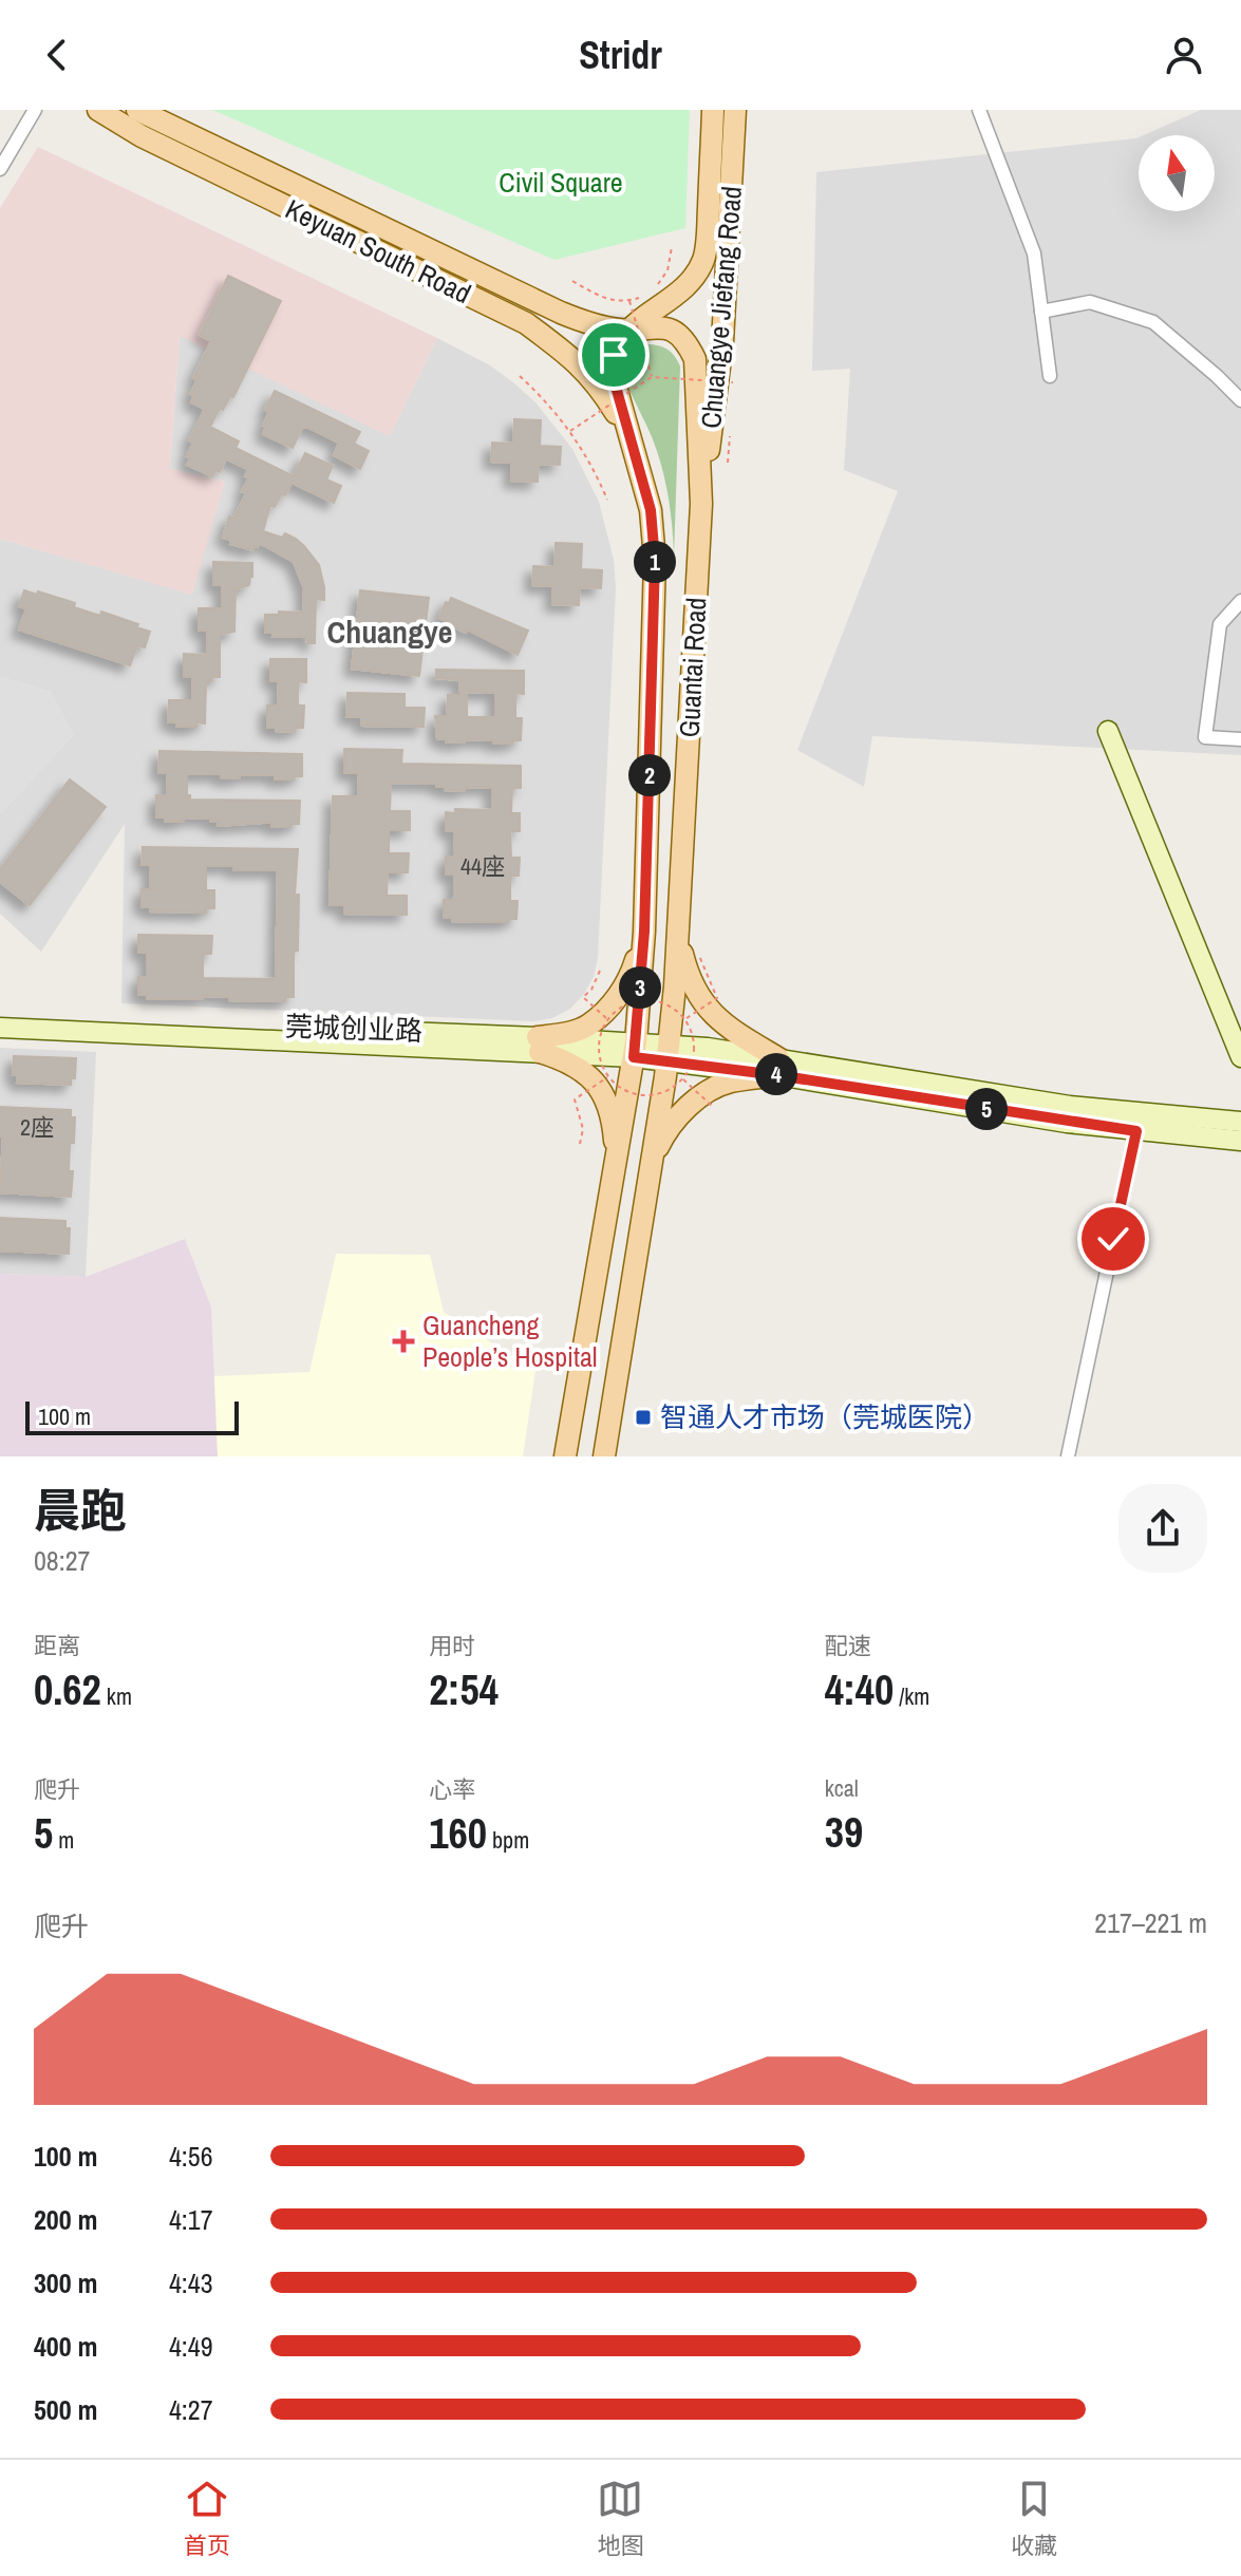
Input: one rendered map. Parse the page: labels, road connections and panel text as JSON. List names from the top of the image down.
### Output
{
  "streets": {
    "main road": ["Keyuan South Road", "Chuangye Jiefang Road", "Guantai Road"],
    "street": ["莞城创业路"]
  },
  "crossings": [
    ["Keyuan South Road", "Chuangye Jiefang Road"],
    ["Keyuan South Road", "Guantai Road"],
    ["Chuangye Jiefang Road", "Guantai Road"],
    ["Guantai Road", "莞城创业路"]
  ],
  "districts": ["Chuangye"],
  "parks": ["Civil Square"],
  "places": {
    "health": ["Guancheng People’s Hospital"],
    "transit": ["智通人才市场（莞城医院）"]
  },
  "house_numbers": ["44座", "2座"],
  "scale_bar": "100 m",
  "north": "top",
  "page": {
    "header": "Stridr",
    "pins": [
      "1",
      "2",
      "3",
      "4",
      "5"
    ],
    "scale": "100 m",
    "heading": ["晨跑", "08:27"],
    "stats": [
      ["距离", "0.62 km"],
      ["用时", "2:54"],
      ["配速", "4:40 /km"],
      ["爬升", "5 m"],
      ["心率", "160 bpm"],
      ["kcal", "39"]
    ],
    "chart": ["爬升", "217–221 m"],
    "list": [
      {
        "name": "100 m",
        "note": "4:56"
      },
      {
        "name": "200 m",
        "note": "4:17"
      },
      {
        "name": "300 m",
        "note": "4:43"
      },
      {
        "name": "400 m",
        "note": "4:49"
      },
      {
        "name": "500 m",
        "note": "4:27"
      }
    ],
    "tabs": ["首页", "地图", "收藏"]
  }
}
